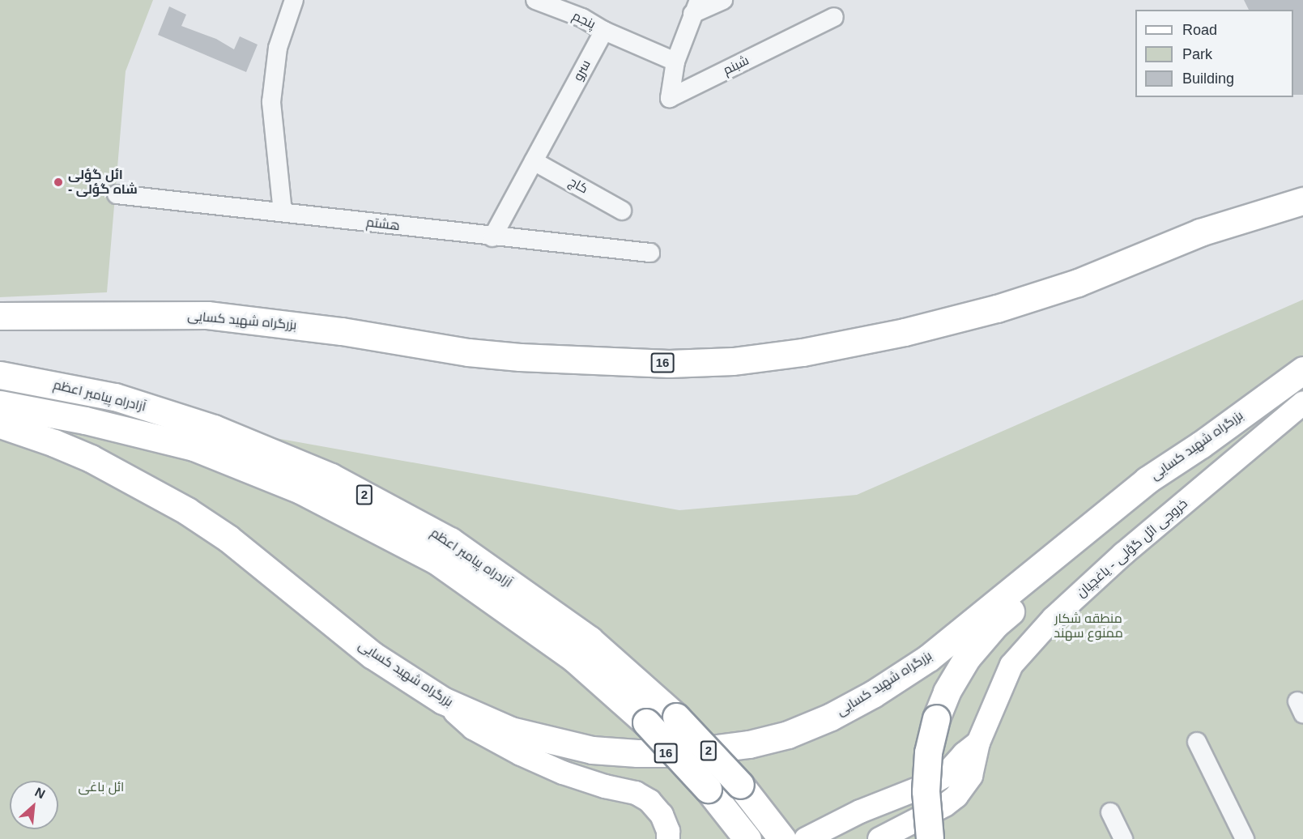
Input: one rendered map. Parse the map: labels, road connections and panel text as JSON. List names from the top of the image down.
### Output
{
  "streets": {
    "highway": [
      "بزرگراه شهید کسایی",
      "16",
      "آزادراه پیامبر اعظم",
      "2"
    ],
    "main road": ["خروجی ائل گؤلی - یاغچیان"],
    "street": [
      "پنجم",
      "شبنم",
      "سرو",
      "کاج",
      "هشتم"
    ]
  },
  "crossings": [
    ["پنجم", "سرو"],
    ["سرو", "کاج"],
    ["سرو", "هشتم"]
  ],
  "parks": ["منطقه شکار ممنوع سهند", "ائل باغی"],
  "places": ["ائل گؤلی - شاه گؤلی"],
  "legend": ["Road", "Park", "Building"],
  "north": "top right"
}
